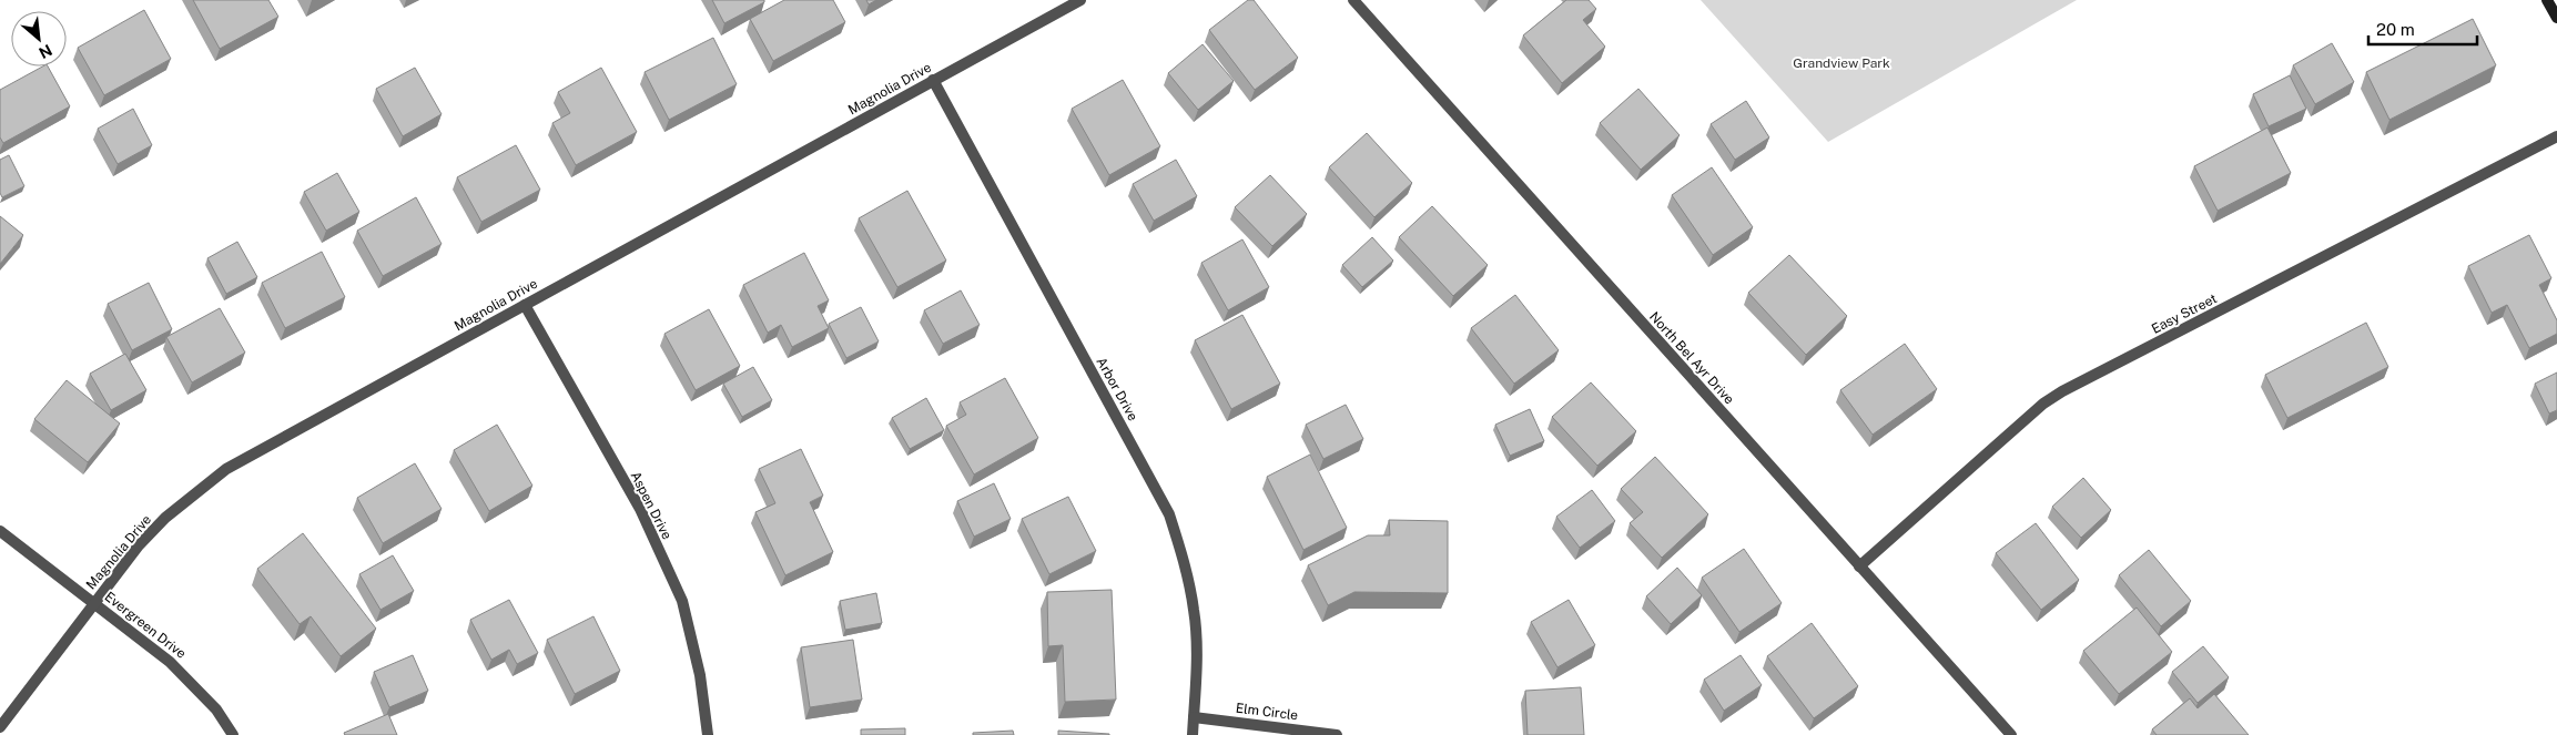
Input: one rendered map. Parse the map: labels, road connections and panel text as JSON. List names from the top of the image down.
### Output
{
  "streets": {
    "street": [
      "Magnolia Drive",
      "Easy Street",
      "North Bel Ayr Drive",
      "Arbor Drive",
      "Aspen Drive",
      "Evergreen Drive",
      "Elm Circle"
    ]
  },
  "crossings": [
    ["Magnolia Drive", "Arbor Drive"],
    ["Magnolia Drive", "Aspen Drive"],
    ["Magnolia Drive", "Evergreen Drive"],
    ["Easy Street", "North Bel Ayr Drive"],
    ["Arbor Drive", "Elm Circle"]
  ],
  "parks": ["Grandview Park"],
  "scale_bar": "20 m",
  "north": "bottom right"
}
